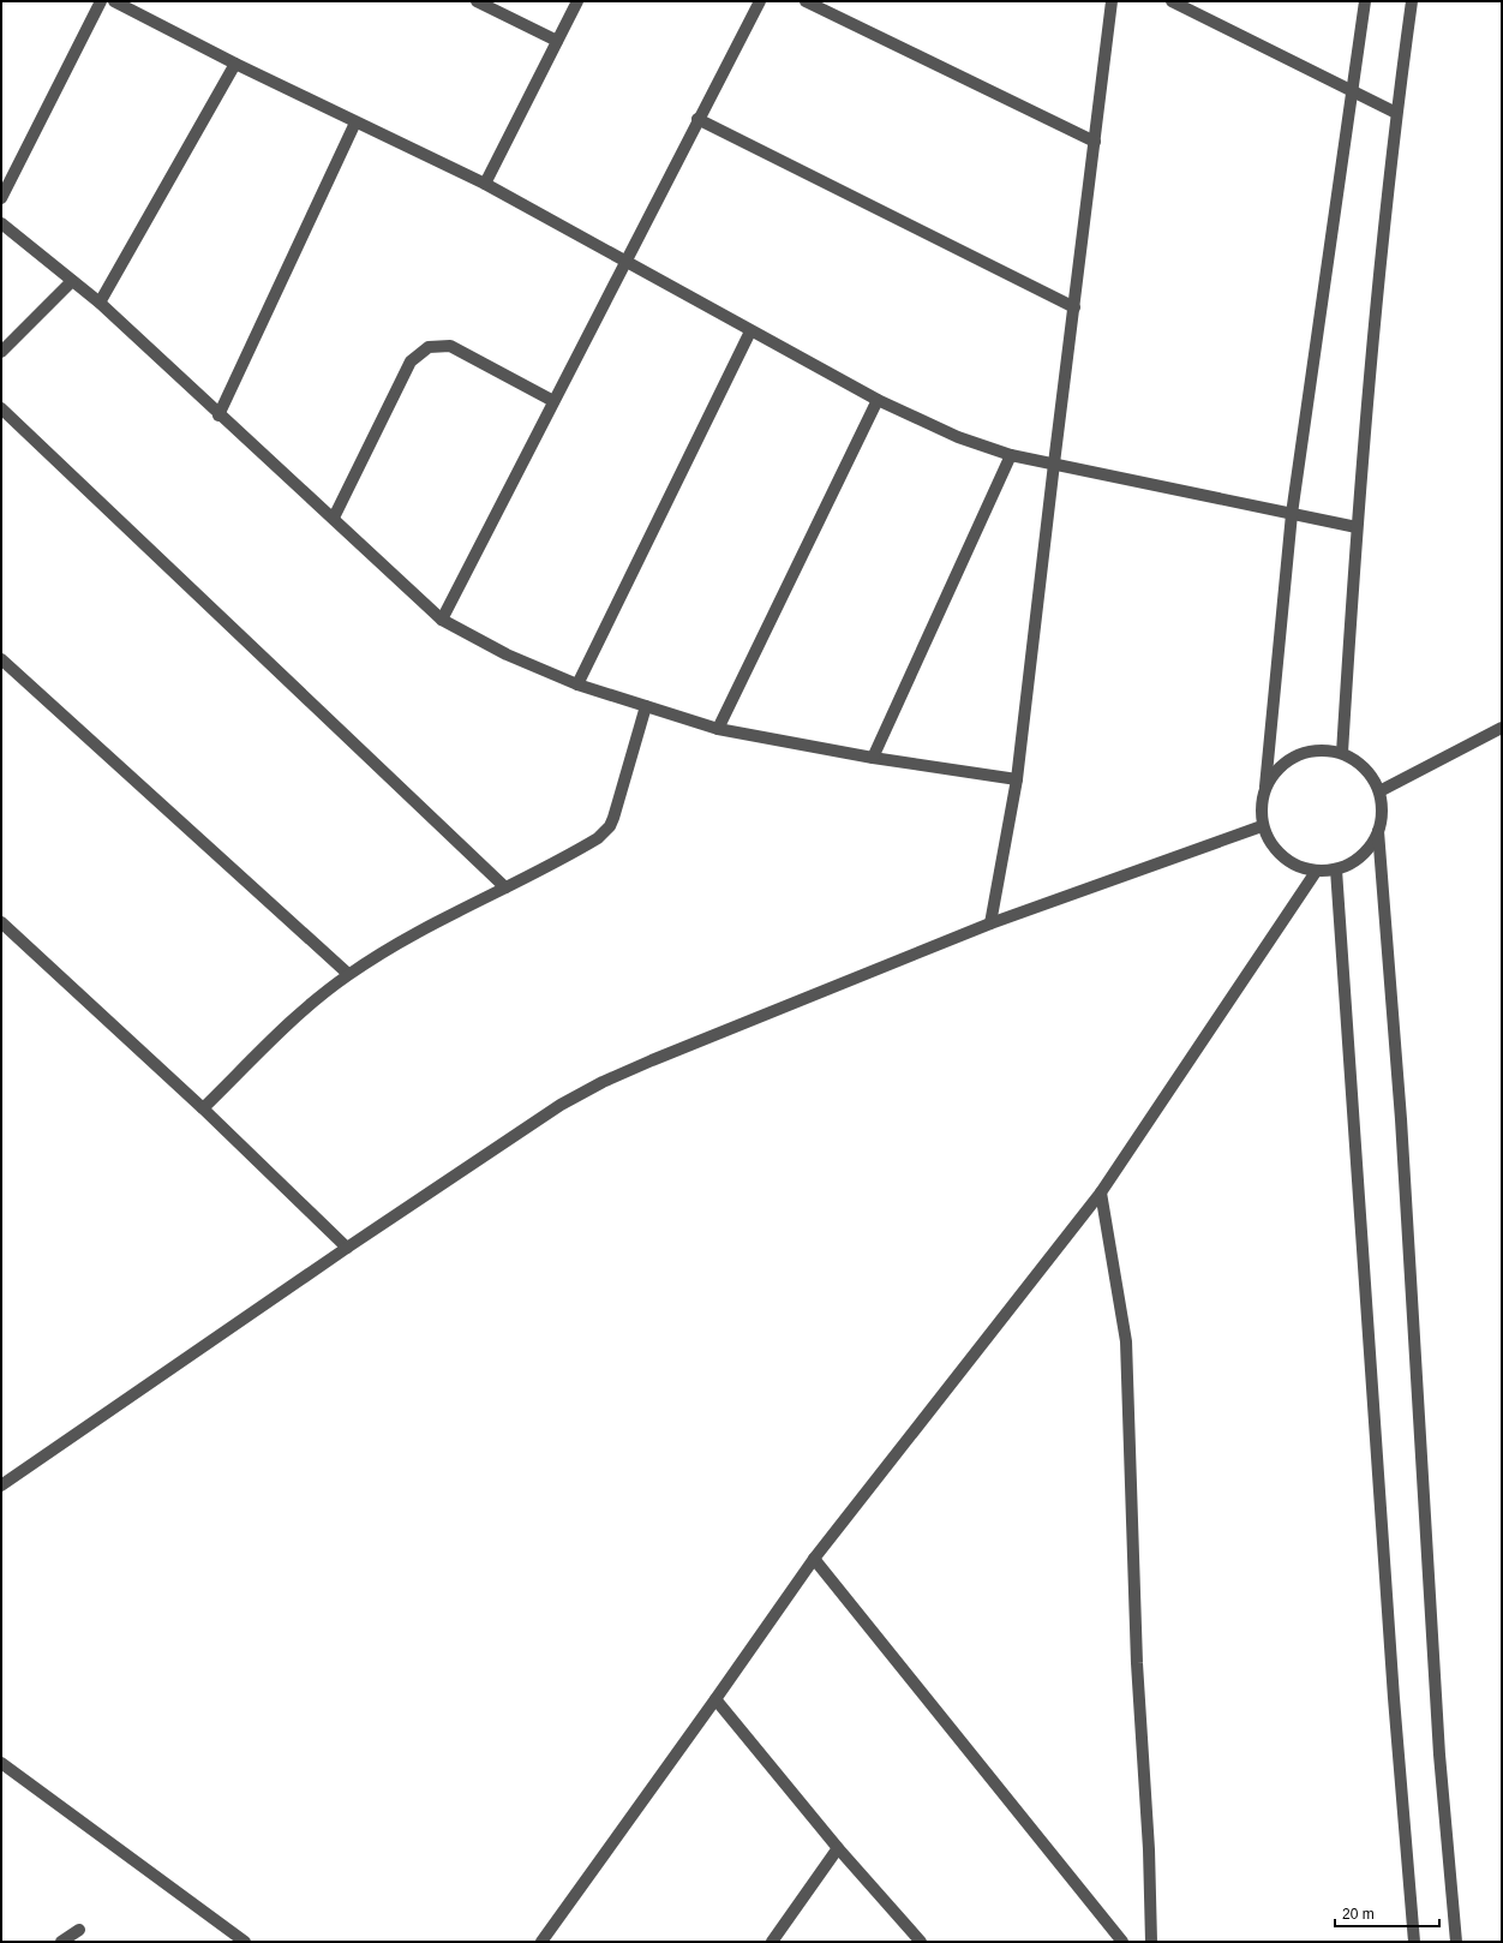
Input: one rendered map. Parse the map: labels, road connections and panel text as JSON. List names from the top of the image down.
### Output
{
  "scale_bar": "20 m"
}
